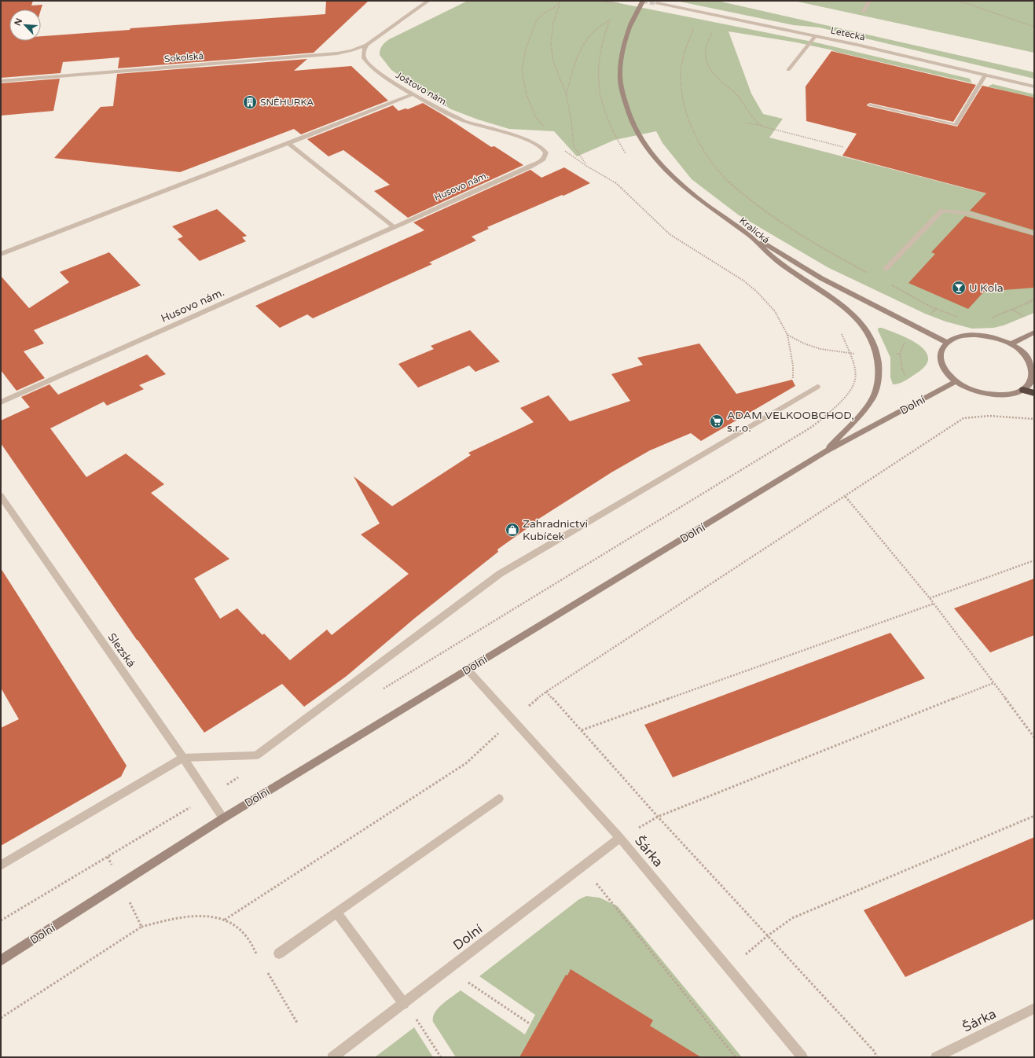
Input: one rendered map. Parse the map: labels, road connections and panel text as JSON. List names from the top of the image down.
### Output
{
  "streets": {
    "main road": ["Kralická", "Dolní"],
    "street": [
      "Letecká",
      "Sokolská",
      "Joštovo nám.",
      "Husovo nám.",
      "Slezská",
      "Šárka"
    ]
  },
  "crossings": [
    ["Sokolská", "Joštovo nám."],
    ["Joštovo nám.", "Husovo nám."],
    ["Kralická", "Dolní"],
    ["Dolní", "Slezská"],
    ["Dolní", "Šárka"]
  ],
  "places": {
    "building": ["SNĚHURKA"],
    "bar": ["U Kola"],
    "supermarket": ["ADAM VELKOOBCHOD, s.r.o."],
    "shop": ["Zahradnictví Kubíček"]
  },
  "north": "top left"
}
